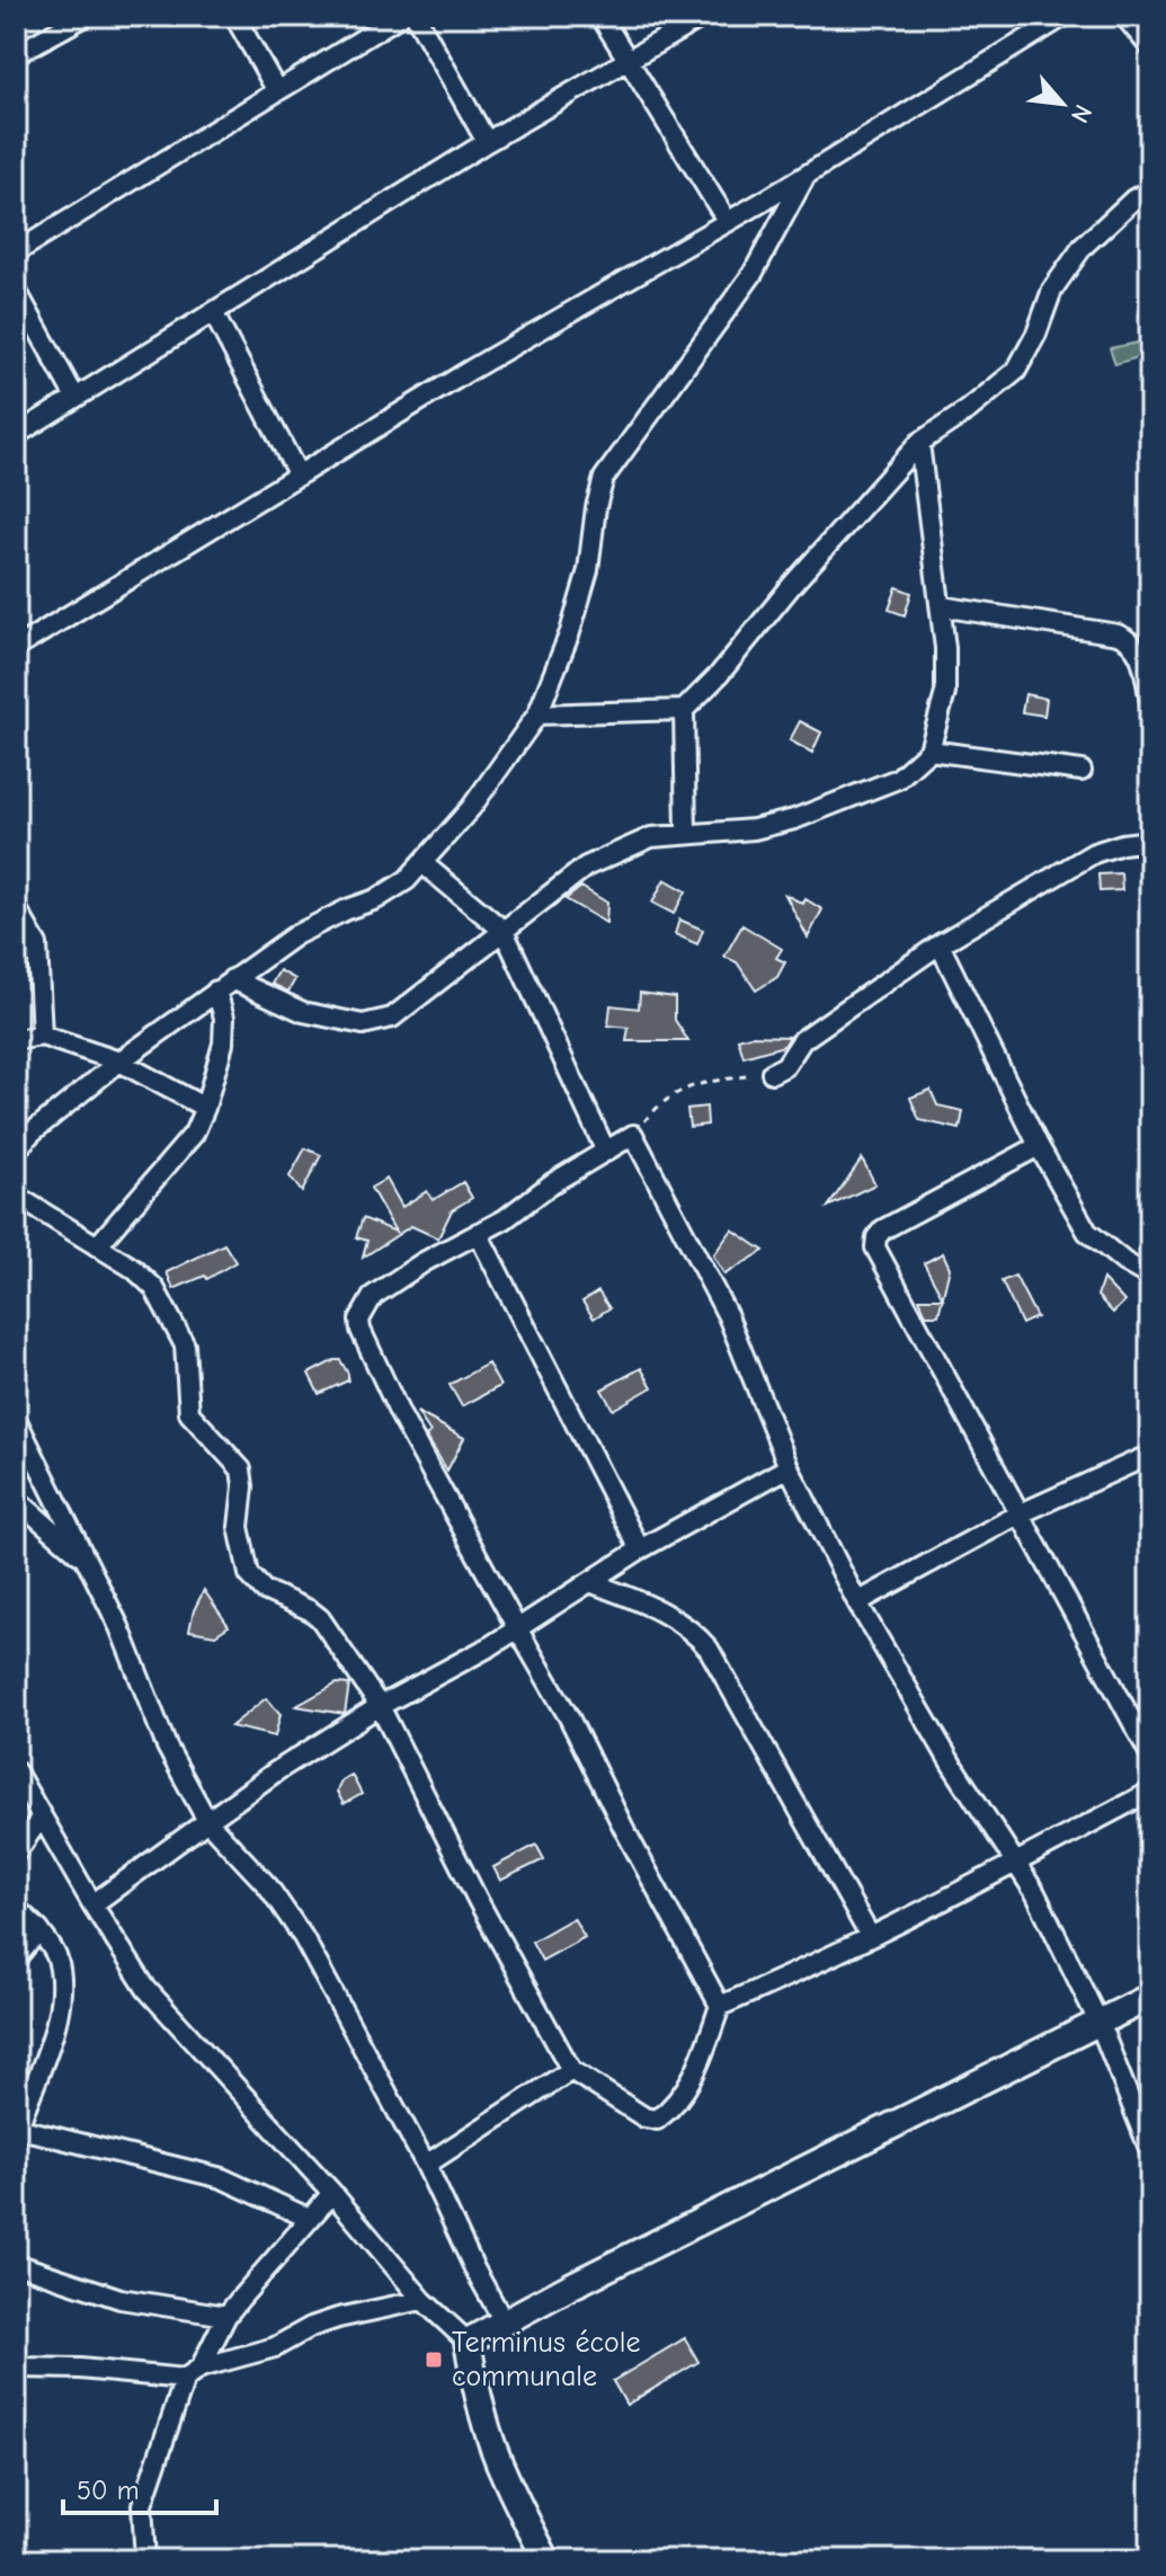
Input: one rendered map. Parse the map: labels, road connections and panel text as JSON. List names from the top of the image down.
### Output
{
  "places": {
    "transit": ["Terminus école communale"]
  },
  "scale_bar": "50 m",
  "north": "bottom right"
}
